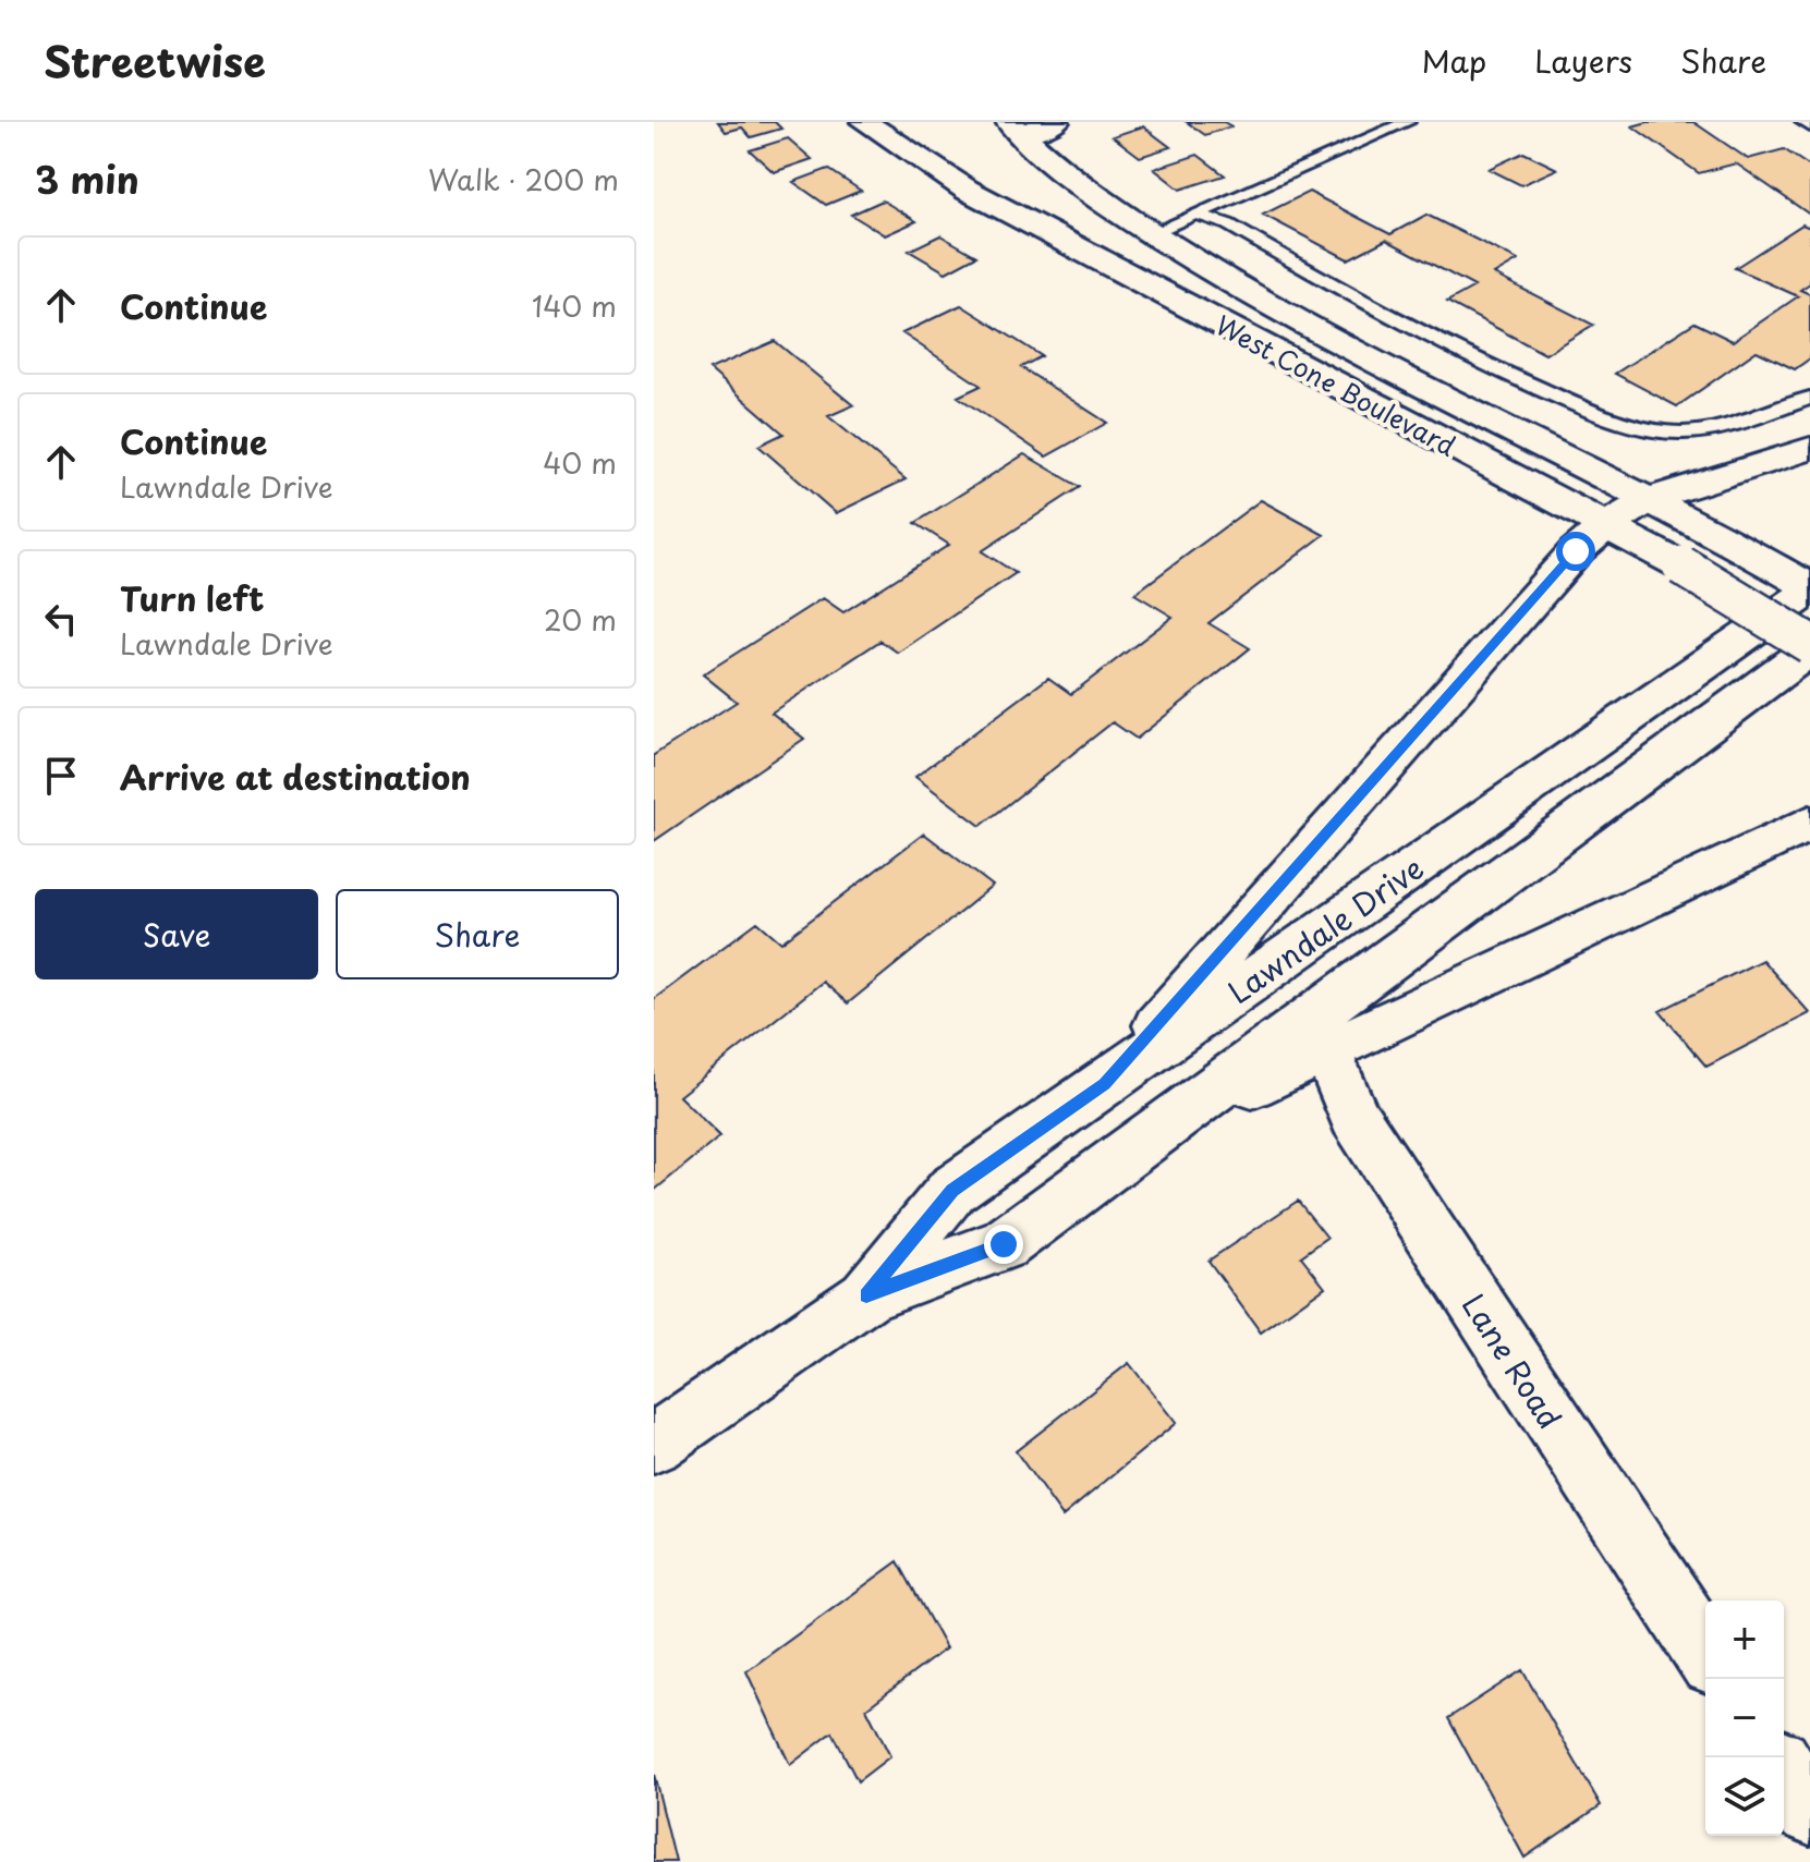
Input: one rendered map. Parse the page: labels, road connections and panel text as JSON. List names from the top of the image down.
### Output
{
  "streets": {
    "main road": ["West Cone Boulevard", "Lawndale Drive", "Lane Road"]
  },
  "crossings": [
    ["West Cone Boulevard", "Lawndale Drive"]
  ],
  "page": {
    "header": "Streetwise",
    "nav": ["Map", "Layers", "Share"],
    "heading": ["3 min", "Walk · 200 m"],
    "list": [
      ["Continue", "140 m"],
      ["Continue", "Lawndale Drive", "40 m"],
      ["Turn left", "Lawndale Drive", "20 m"],
      "Arrive at destination"
    ],
    "buttons": ["Save", "Share"],
    "map_buttons": ["+", "−"]
  }
}
